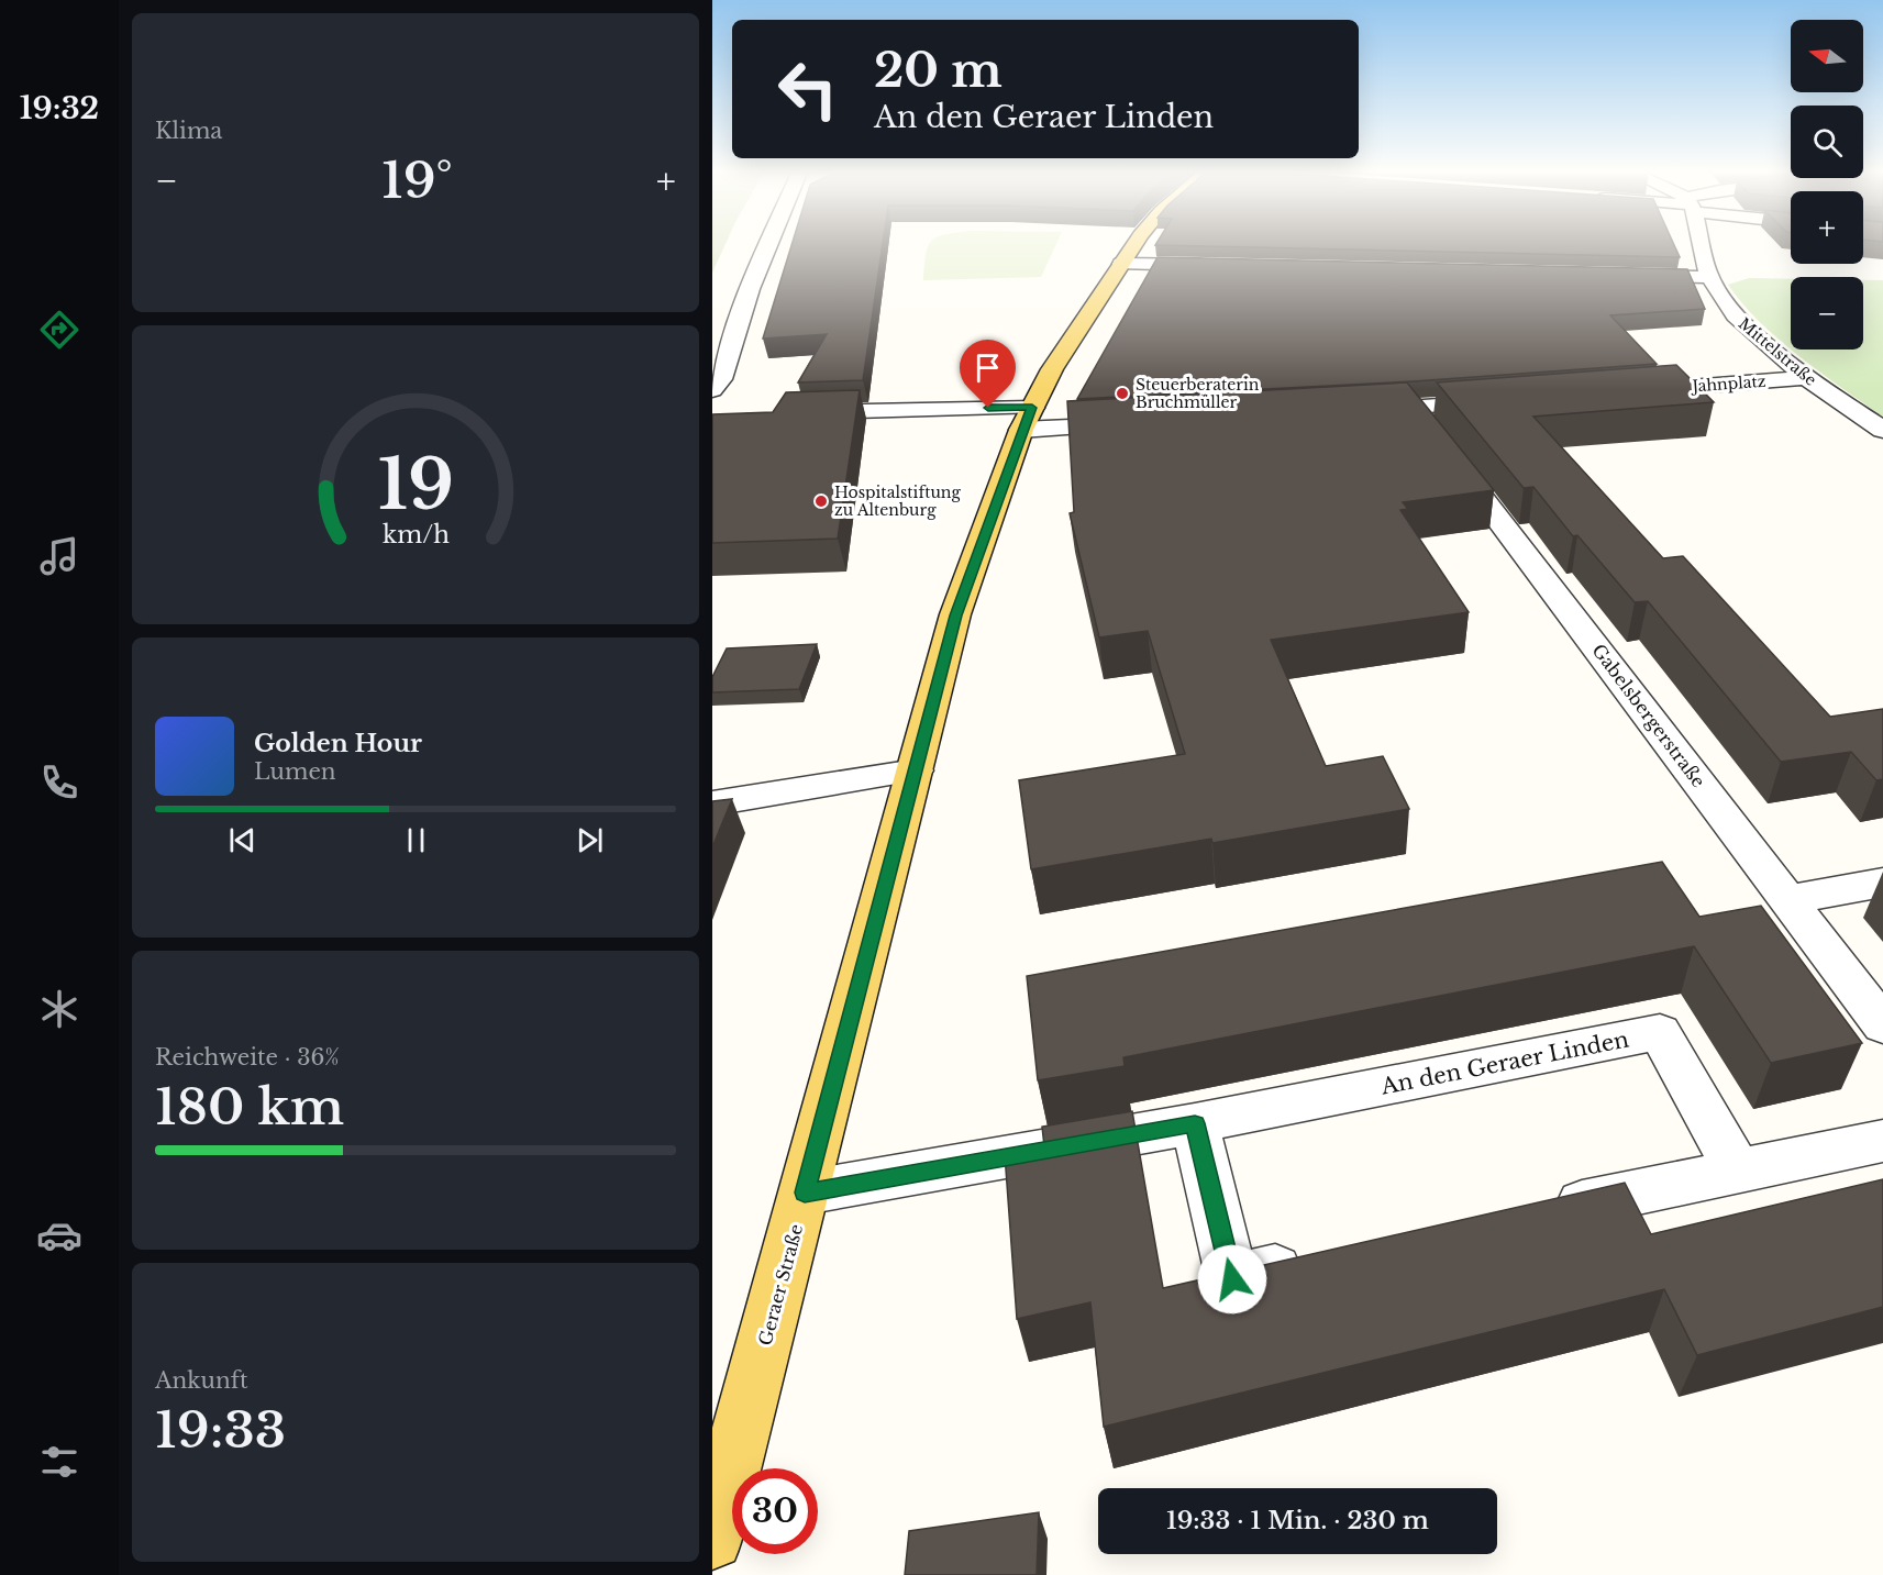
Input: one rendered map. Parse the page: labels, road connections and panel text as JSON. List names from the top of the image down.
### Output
{
  "streets": {
    "main road": ["Geraer Straße"],
    "street": [
      "Mittelstraße",
      "Jahnplatz",
      "Gabelsbergerstraße",
      "An den Geraer Linden"
    ]
  },
  "crossings": [
    ["Mittelstraße", "Jahnplatz"],
    ["An den Geraer Linden", "Geraer Straße"]
  ],
  "places": ["Steuerberaterin Bruchmüller", "Hospitalstiftung zu Altenburg"],
  "north": "left",
  "page": {
    "tabs": "19:32",
    "tile": [
      "Klima",
      ["Reichweite · 36%", "180 km"],
      ["Ankunft", "19:33"]
    ],
    "map_buttons": ["+", "−"],
    "turn": ["20 m", "An den Geraer Linden"],
    "heat": ["−", "19°", "+"],
    "song": ["Golden Hour", "Lumen"],
    "limit": "30",
    "trip": "19:33 · 1 Min. · 230 m",
    "gauge": ["19", "km/h"]
  }
}
